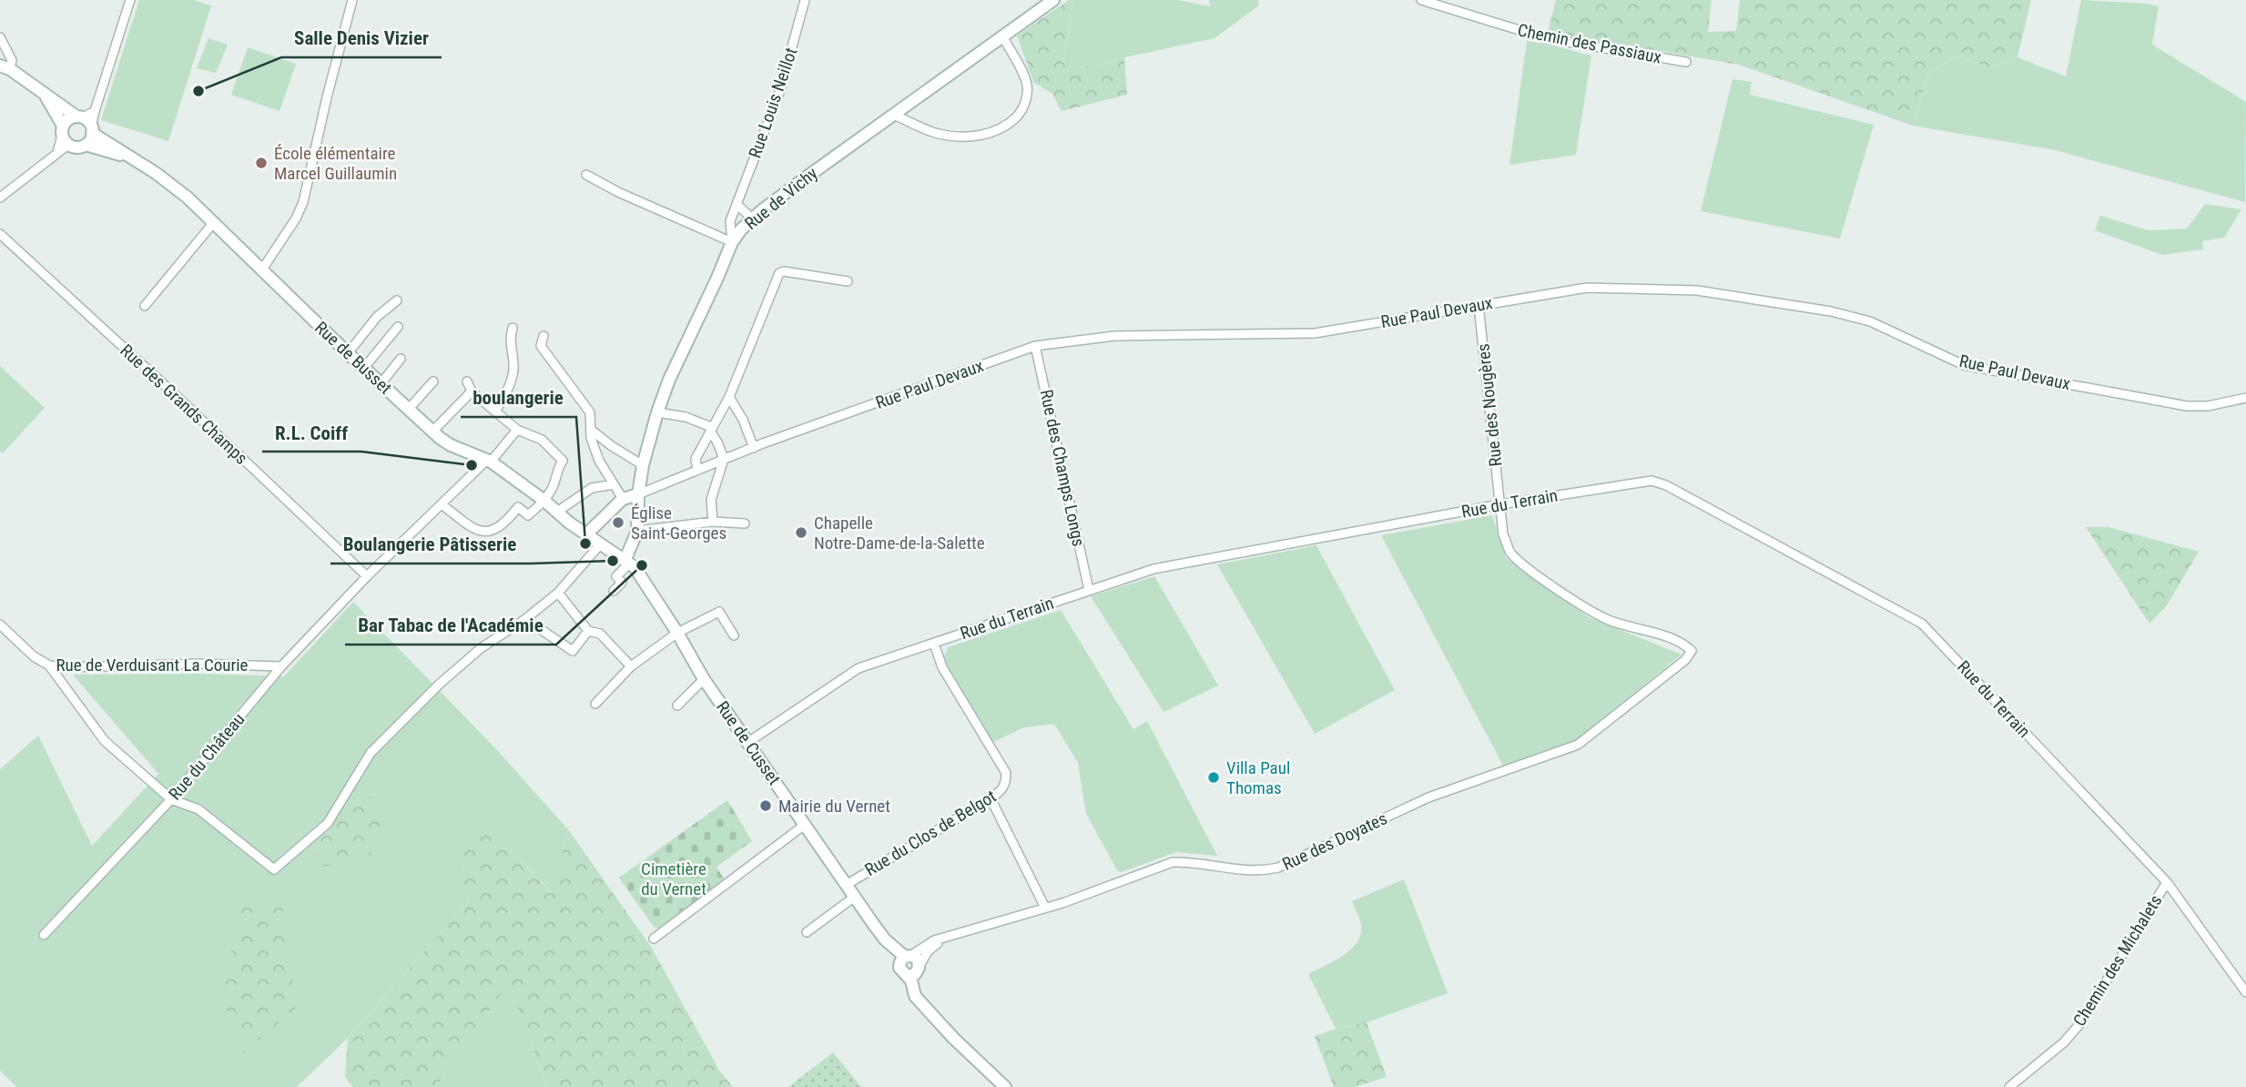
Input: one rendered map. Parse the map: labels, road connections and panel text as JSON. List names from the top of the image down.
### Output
{
  "streets": {
    "street": [
      "Chemin des Passiaux",
      "Rue Louis Neillot",
      "Rue de Vichy",
      "Rue Paul Devaux",
      "Rue de Busset",
      "Rue des Grands Champs",
      "Rue des Nougères",
      "Rue des Champs Longs",
      "Rue du Terrain",
      "Rue de Verduisant La Courie",
      "Rue de Cusset",
      "Rue du Château",
      "Rue du Clos de Belgot",
      "Rue des Doyates",
      "Chemin des Michalets"
    ]
  },
  "crossings": [
    ["Rue Louis Neillot", "Rue de Vichy"],
    ["Rue de Vichy", "Rue Paul Devaux"],
    ["Rue Paul Devaux", "Rue des Nougères"],
    ["Rue Paul Devaux", "Rue des Champs Longs"],
    ["Rue de Busset", "Rue de Cusset"],
    ["Rue de Busset", "Rue du Château"],
    ["Rue des Grands Champs", "Rue du Château"],
    ["Rue des Nougères", "Rue du Terrain"],
    ["Rue des Nougères", "Rue des Doyates"],
    ["Rue des Champs Longs", "Rue du Terrain"],
    ["Rue du Terrain", "Rue de Cusset"],
    ["Rue du Terrain", "Rue du Clos de Belgot"],
    ["Rue du Terrain", "Chemin des Michalets"],
    ["Rue de Verduisant La Courie", "Rue du Château"],
    ["Rue de Cusset", "Rue du Clos de Belgot"],
    ["Rue de Cusset", "Rue des Doyates"]
  ],
  "parks": ["Cimetière du Vernet"],
  "places": [
    "Salle Denis Vizier",
    "École élémentaire Marcel Guillaumin",
    "R.L. Coiff",
    "Église Saint-Georges",
    "Chapelle Notre-Dame-de-la-Salette",
    "boulangerie",
    "Boulangerie Pâtisserie",
    "Bar Tabac de l'Académie",
    "Villa Paul Thomas",
    "Mairie du Vernet"
  ]
}
